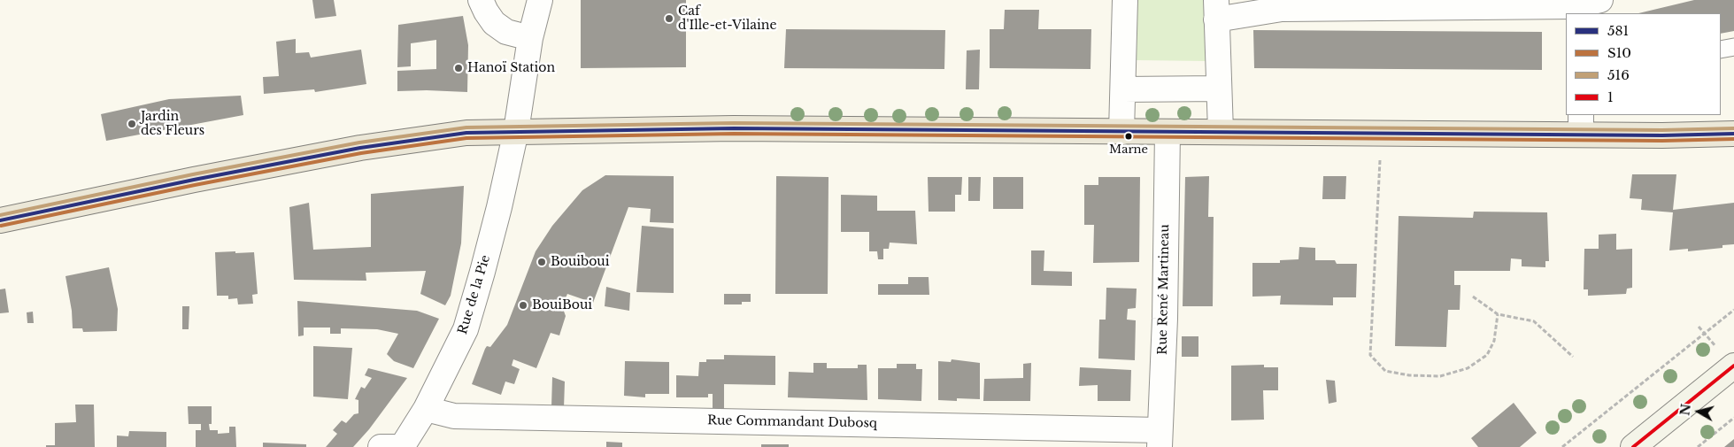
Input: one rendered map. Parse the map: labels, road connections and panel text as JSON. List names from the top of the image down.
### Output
{
  "streets": {
    "street": ["Rue René Martineau", "Rue de la Pie", "Rue Commandant Dubosq"]
  },
  "crossings": [
    ["Rue René Martineau", "Rue Commandant Dubosq"],
    ["Rue de la Pie", "Rue Commandant Dubosq"]
  ],
  "places": [
    "Caf d'Ille-et-Vilaine",
    "Hanoï Station",
    "Jardin des Fleurs",
    "Marne",
    "Bouiboui",
    "BouiBoui"
  ],
  "lines": [
    "transit line 516",
    "transit line 581",
    "transit line S10",
    "transit line 1"
  ],
  "legend": [
    "581",
    "S10",
    "516",
    "1"
  ],
  "north": "left"
}
